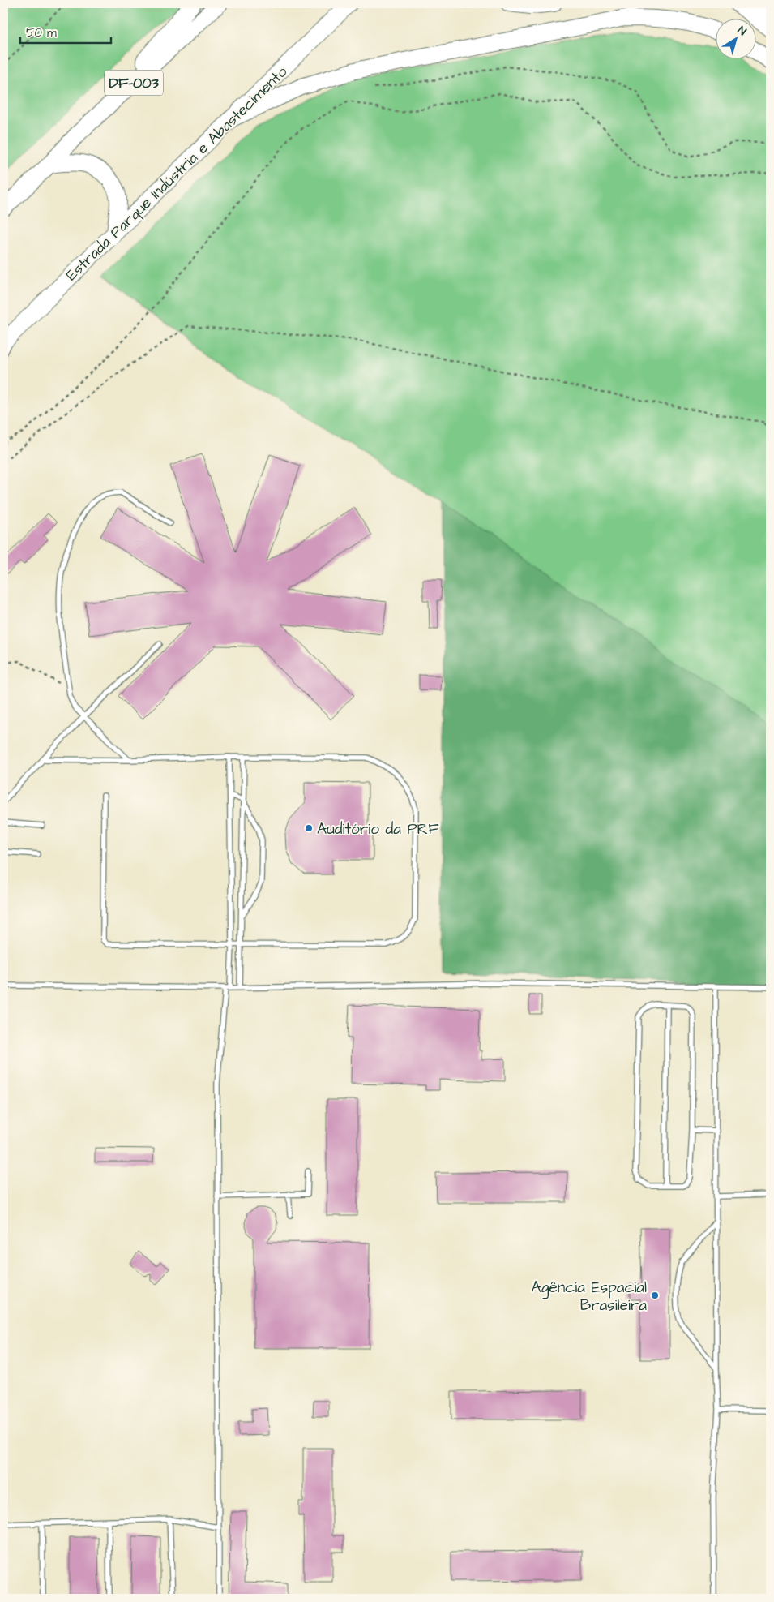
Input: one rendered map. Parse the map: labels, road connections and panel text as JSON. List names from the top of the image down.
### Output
{
  "streets": {
    "highway": ["DF-003", "Estrada Parque Indústria e Abastecimento"]
  },
  "places": ["Auditório da PRF", "Agência Espacial Brasileira"],
  "scale_bar": "50 m",
  "north": "top right"
}
